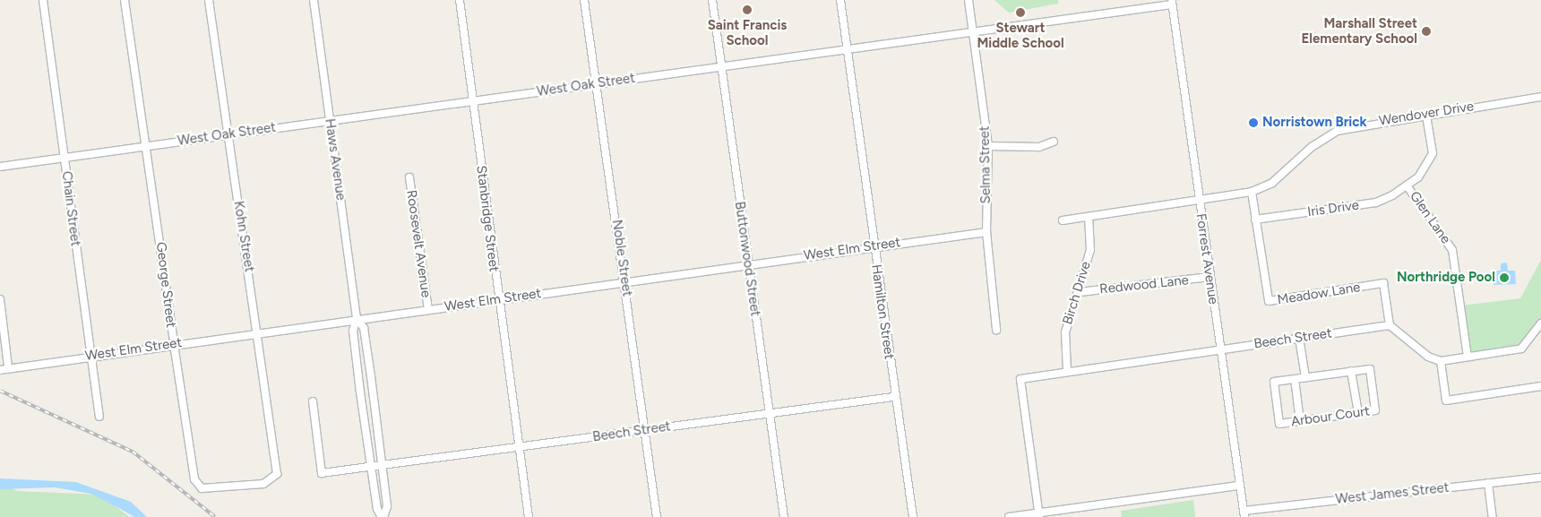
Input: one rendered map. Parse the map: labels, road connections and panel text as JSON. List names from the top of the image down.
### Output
{
  "streets": {
    "street": [
      "West Oak Street",
      "Wendover Drive",
      "Haws Avenue",
      "Selma Street",
      "Chain Street",
      "Iris Drive",
      "Glen Lane",
      "Stanbridge Street",
      "Kohn Street",
      "Roosevelt Avenue",
      "West Elm Street",
      "Noble Street",
      "Buttonwood Street",
      "Forrest Avenue",
      "George Street",
      "Redwood Lane",
      "Birch Drive",
      "Meadow Lane",
      "Hamilton Street",
      "Beech Street",
      "Arbour Court",
      "West James Street"
    ]
  },
  "crossings": [
    ["West Oak Street", "Haws Avenue"],
    ["West Oak Street", "Selma Street"],
    ["West Oak Street", "Chain Street"],
    ["West Oak Street", "Stanbridge Street"],
    ["West Oak Street", "Kohn Street"],
    ["West Oak Street", "Noble Street"],
    ["West Oak Street", "Buttonwood Street"],
    ["West Oak Street", "Forrest Avenue"],
    ["West Oak Street", "George Street"],
    ["West Oak Street", "Hamilton Street"],
    ["Wendover Drive", "Iris Drive"],
    ["Wendover Drive", "Forrest Avenue"],
    ["Wendover Drive", "Meadow Lane"],
    ["Haws Avenue", "West Elm Street"],
    ["Haws Avenue", "Beech Street"],
    ["Selma Street", "West Elm Street"],
    ["Chain Street", "West Elm Street"],
    ["Iris Drive", "Glen Lane"],
    ["Iris Drive", "Meadow Lane"],
    ["Stanbridge Street", "West Elm Street"],
    ["Stanbridge Street", "Beech Street"],
    ["Kohn Street", "West Elm Street"],
    ["Kohn Street", "George Street"],
    ["Roosevelt Avenue", "West Elm Street"],
    ["West Elm Street", "Noble Street"],
    ["West Elm Street", "Buttonwood Street"],
    ["West Elm Street", "George Street"],
    ["West Elm Street", "Hamilton Street"],
    ["Noble Street", "Beech Street"],
    ["Buttonwood Street", "Beech Street"],
    ["Forrest Avenue", "Redwood Lane"],
    ["Forrest Avenue", "Beech Street"],
    ["Forrest Avenue", "West James Street"],
    ["Redwood Lane", "Birch Drive"],
    ["Birch Drive", "Beech Street"],
    ["Meadow Lane", "Beech Street"],
    ["Hamilton Street", "Beech Street"]
  ],
  "places": [
    "Saint Francis School",
    "Stewart Middle School",
    "Marshall Street Elementary School",
    "Norristown Brick",
    "Northridge Pool"
  ]
}
